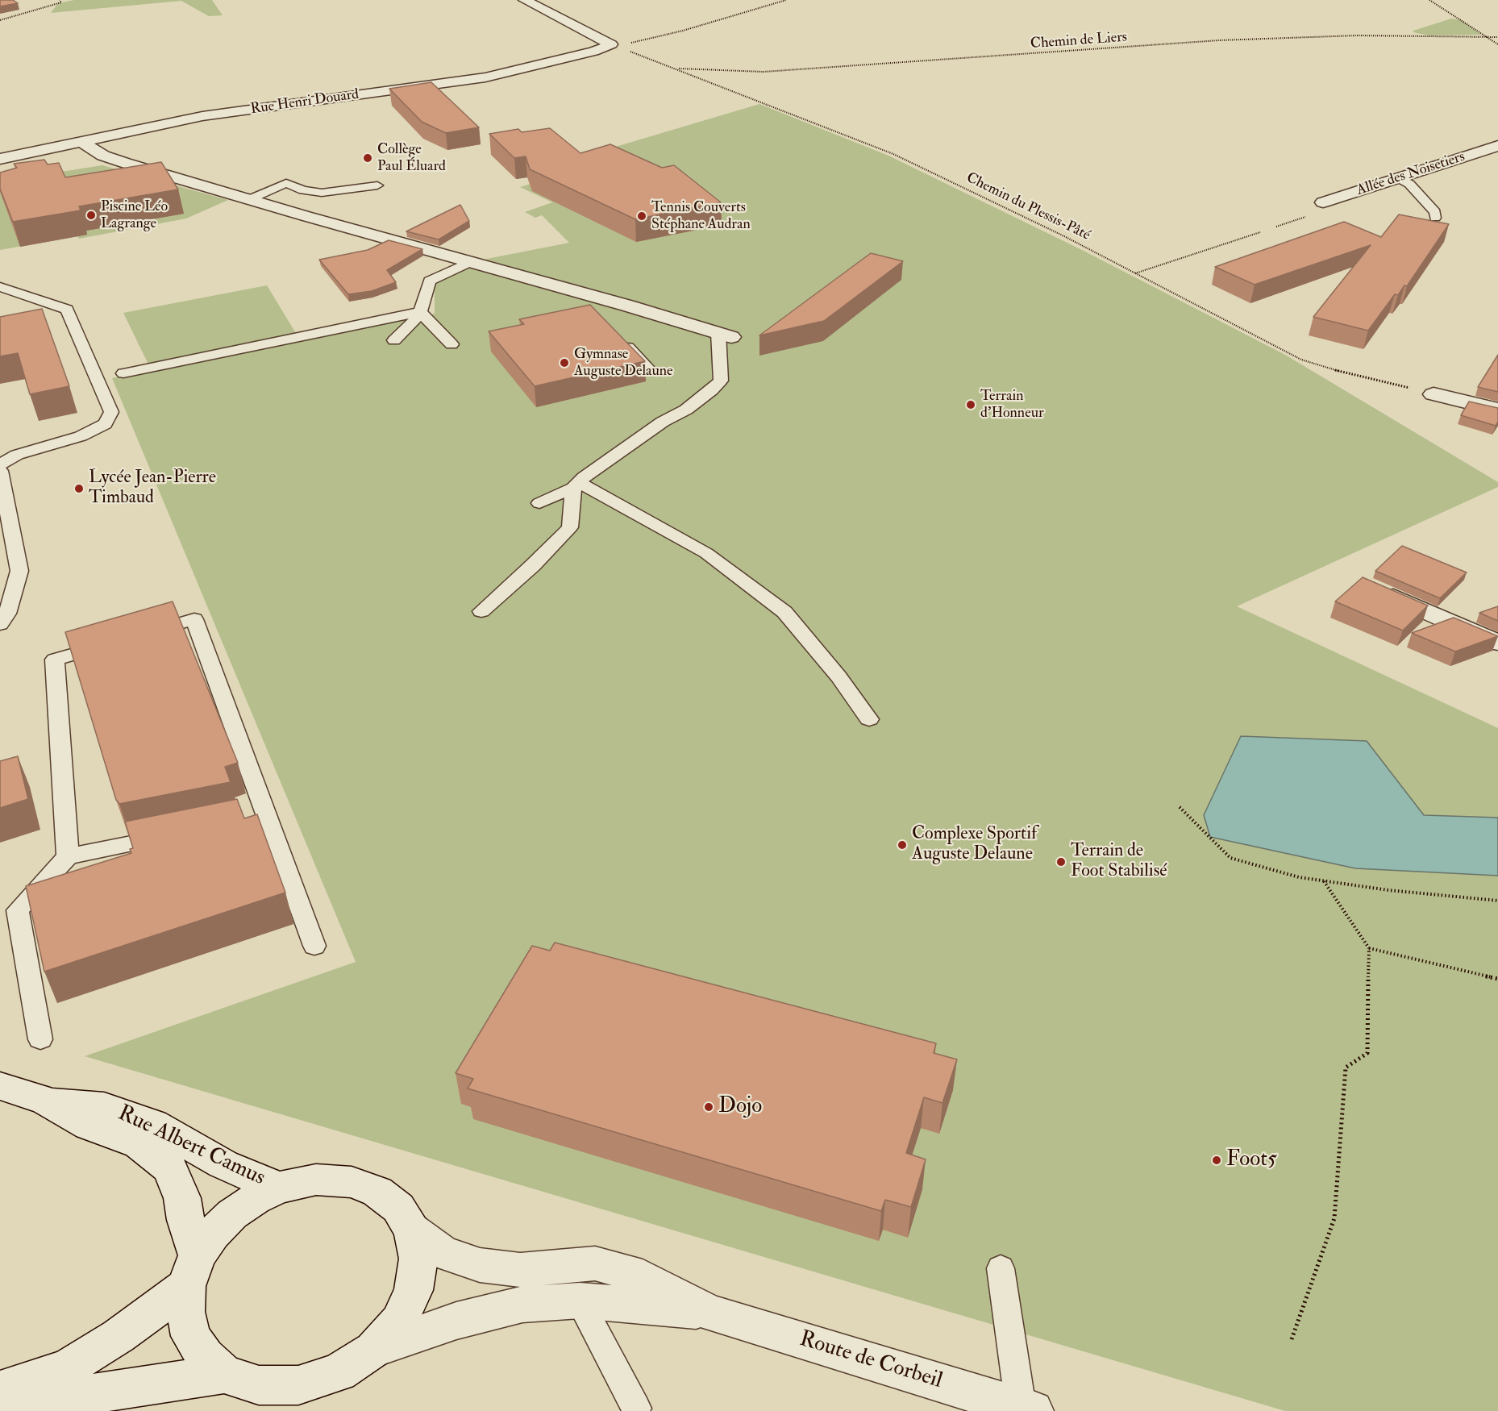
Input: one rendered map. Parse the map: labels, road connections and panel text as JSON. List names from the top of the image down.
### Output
{
  "streets": {
    "street": [
      "Rue Henri Douard",
      "Allée des Noisetiers",
      "Rue Albert Camus",
      "Route de Corbeil"
    ],
    "path": ["Chemin de Liers", "Chemin du Plessis-Pâté"]
  },
  "crossings": [
    ["Chemin de Liers", "Chemin du Plessis-Pâté"],
    ["Rue Henri Douard", "Chemin du Plessis-Pâté"]
  ],
  "places": [
    "Collège Paul Éluard",
    "Piscine Léo Lagrange",
    "Tennis Couverts Stéphane Audran",
    "Gymnase Auguste Delaune",
    "Terrain d'Honneur",
    "Lycée Jean-Pierre Timbaud",
    "Complexe Sportif Auguste Delaune",
    "Terrain de Foot Stabilisé",
    "Dojo",
    "Foot5"
  ]
}
